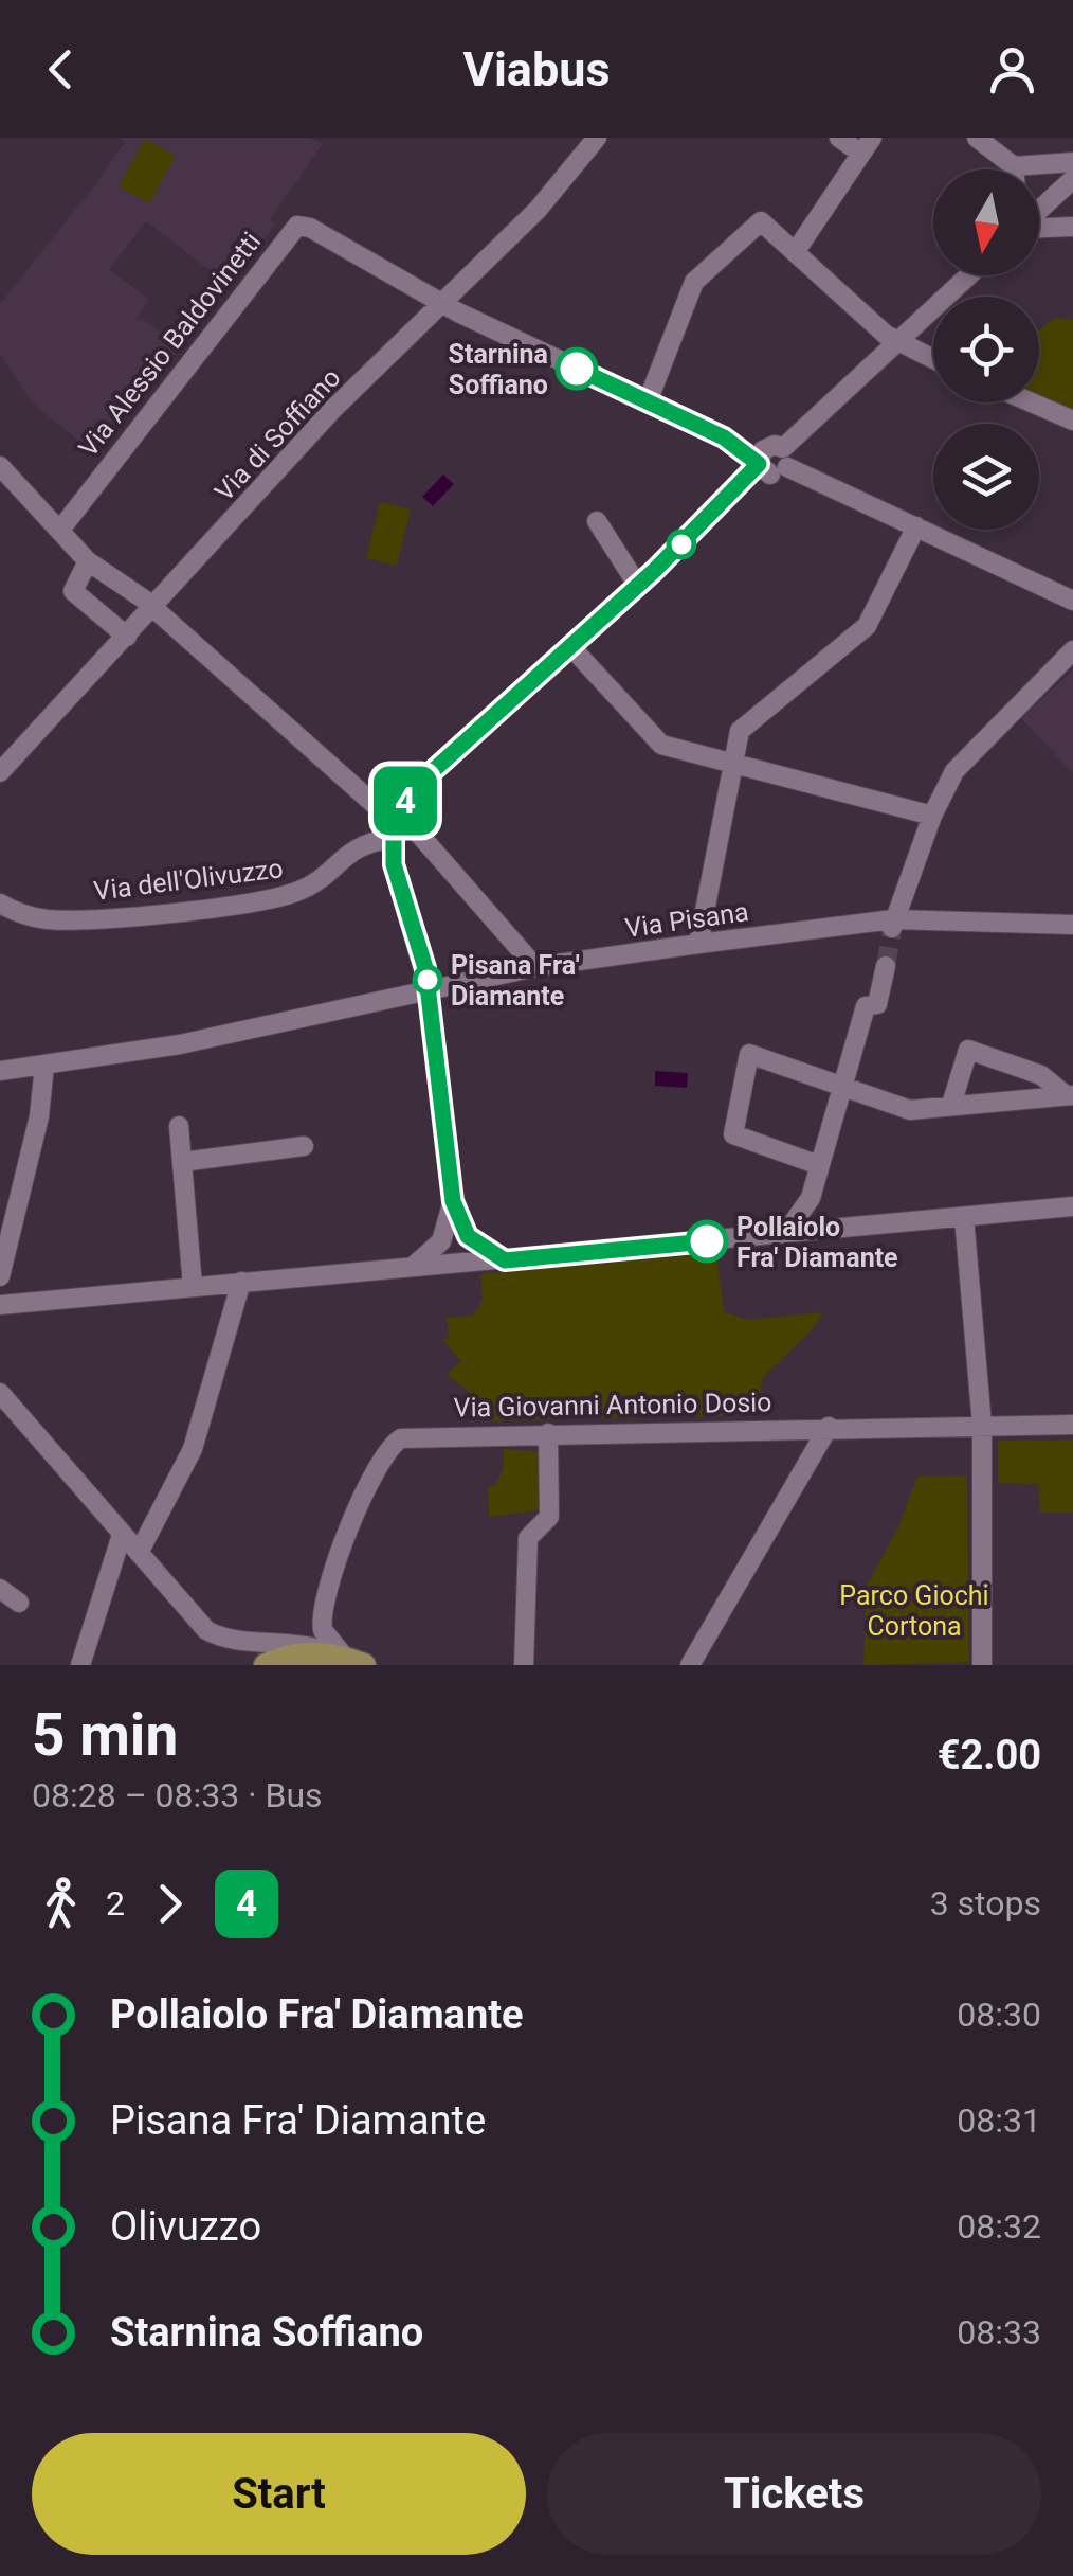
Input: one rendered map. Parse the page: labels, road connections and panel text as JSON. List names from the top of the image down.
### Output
{
  "streets": {
    "street": [
      "Via Alessio Baldovinetti",
      "Via di Soffiano",
      "Via dell'Olivuzzo",
      "Via Pisana",
      "Via Giovanni Antonio Dosio"
    ]
  },
  "crossings": [
    ["Via Alessio Baldovinetti", "Via di Soffiano"]
  ],
  "parks": ["Parco Giochi Cortona"],
  "places": ["Starnina Soffiano", "Pisana Fra' Diamante", "Pollaiolo Fra' Diamante"],
  "lines": ["bus line 4"],
  "north": "bottom",
  "page": {
    "header": "Viabus",
    "on_map": "4",
    "heading": ["5 min", "08:28 – 08:33 · Bus", "€2.00"],
    "legs": ["2", "4", "3 stops"],
    "list": [
      {
        "name": "Pollaiolo Fra' Diamante",
        "value": "08:30"
      },
      {
        "name": "Pisana Fra' Diamante",
        "value": "08:31"
      },
      {
        "name": "Olivuzzo",
        "value": "08:32"
      },
      {
        "name": "Starnina Soffiano",
        "value": "08:33"
      }
    ],
    "buttons": ["Start", "Tickets"]
  }
}
